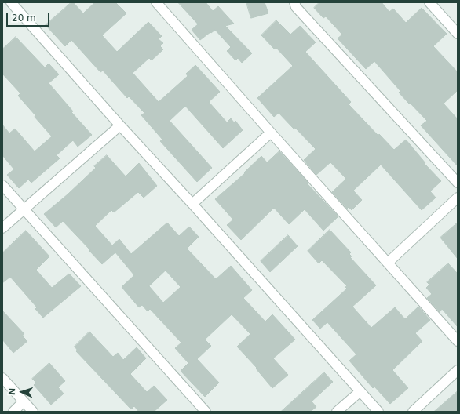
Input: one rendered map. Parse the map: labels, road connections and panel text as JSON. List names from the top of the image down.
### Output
{
  "scale_bar": "20 m",
  "north": "left"
}
